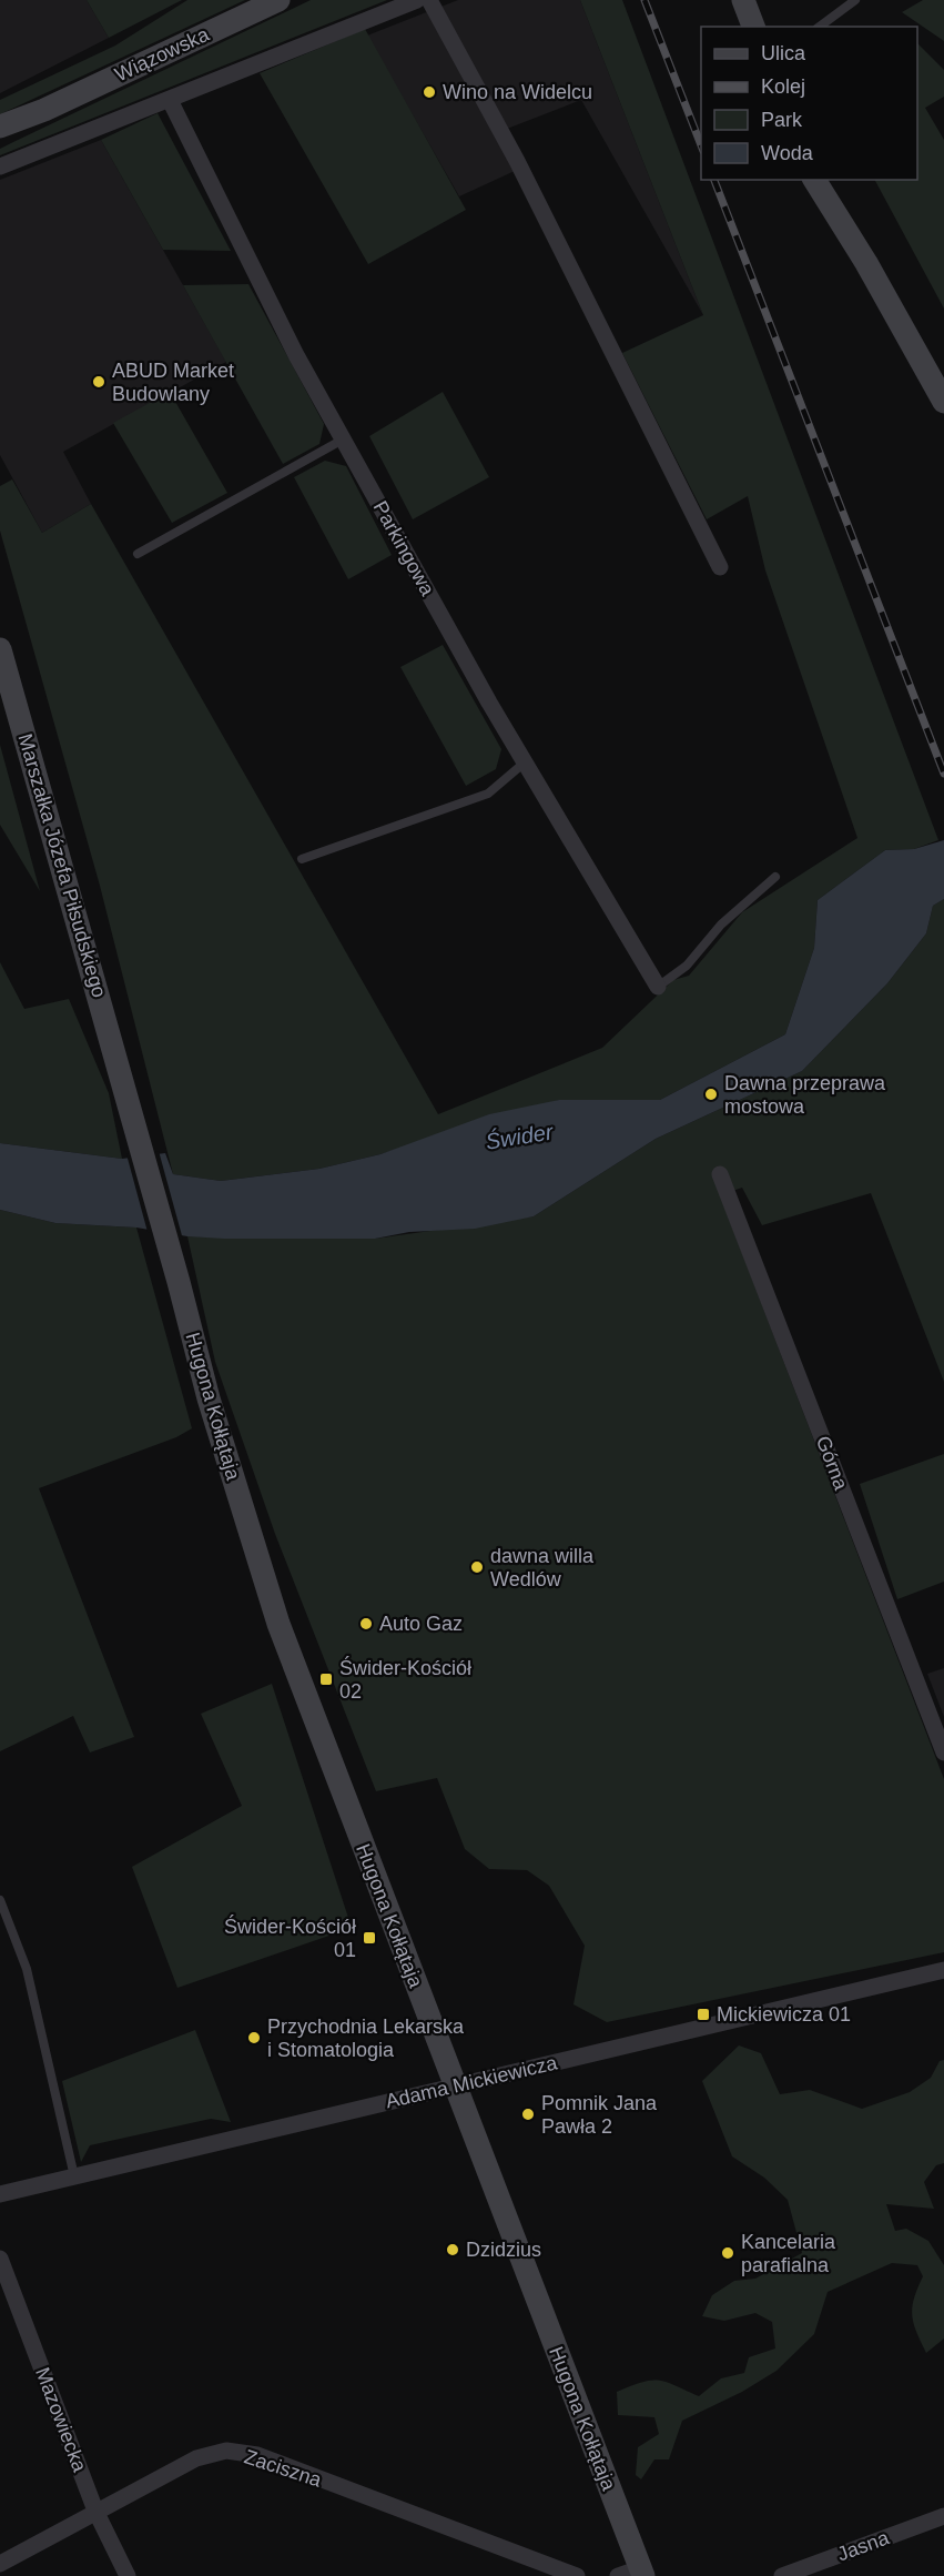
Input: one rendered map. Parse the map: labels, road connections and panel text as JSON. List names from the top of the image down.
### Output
{
  "streets": {
    "main road": ["Wiązowska", "Marszałka Józefa Piłsudskiego", "Hugona Kołłątaja"],
    "street": [
      "Parkingowa",
      "Górna",
      "Adama Mickiewicza",
      "Mazowiecka",
      "Zaciszna",
      "Jasna"
    ]
  },
  "crossings": [
    ["Marszałka Józefa Piłsudskiego", "Hugona Kołłątaja"],
    ["Hugona Kołłątaja", "Adama Mickiewicza"],
    ["Mazowiecka", "Zaciszna"]
  ],
  "water": ["Świder"],
  "places": {
    "other": [
      "Wino na Widelcu",
      "ABUD Market Budowlany",
      "Dawna przeprawa mostowa",
      "dawna willa Wedlów",
      "Auto Gaz",
      "Przychodnia Lekarska i Stomatologia",
      "Pomnik Jana Pawła 2",
      "Dzidzius",
      "Kancelaria parafialna"
    ],
    "transit": ["Świder-Kościół 02", "Świder-Kościół 01", "Mickiewicza 01"]
  },
  "legend": [
    "Ulica",
    "Kolej",
    "Park",
    "Woda"
  ]
}
